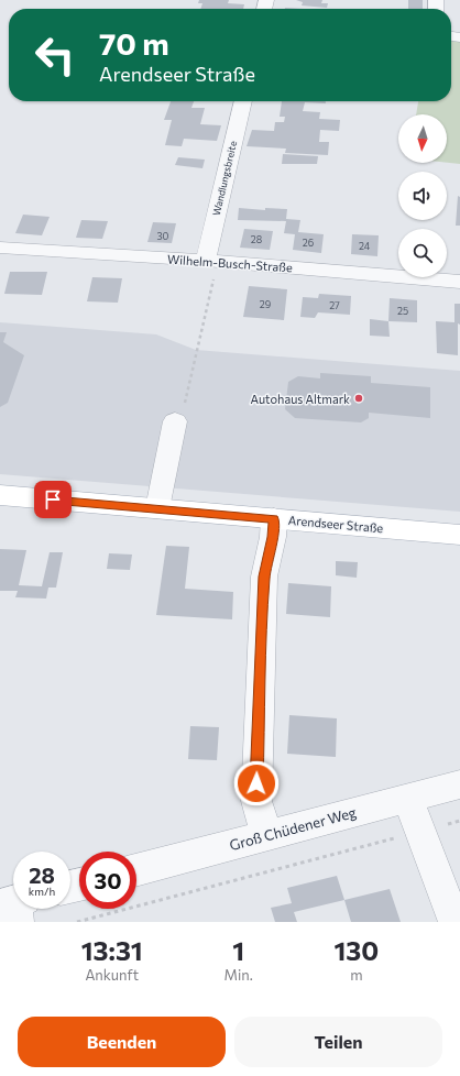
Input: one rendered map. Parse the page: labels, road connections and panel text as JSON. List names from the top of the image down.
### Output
{
  "streets": {
    "main road": ["Arendseer Straße"],
    "street": ["Wandlungsbreite", "Wilhelm-Busch-Straße", "Groß Chüdener Weg"]
  },
  "crossings": [
    ["Wandlungsbreite", "Wilhelm-Busch-Straße"]
  ],
  "places": ["Autohaus Altmark"],
  "house_numbers": [
    "30",
    "28",
    "26",
    "24",
    "29",
    "27",
    "25"
  ],
  "north": "bottom",
  "page": {
    "turn": ["70 m", "Arendseer Straße"],
    "speed": "28 km/h",
    "limit": "30",
    "eta": [
      "13:31",
      "Ankunft",
      "1",
      "Min.",
      "130",
      "m"
    ],
    "buttons": ["Beenden", "Teilen"]
  }
}
